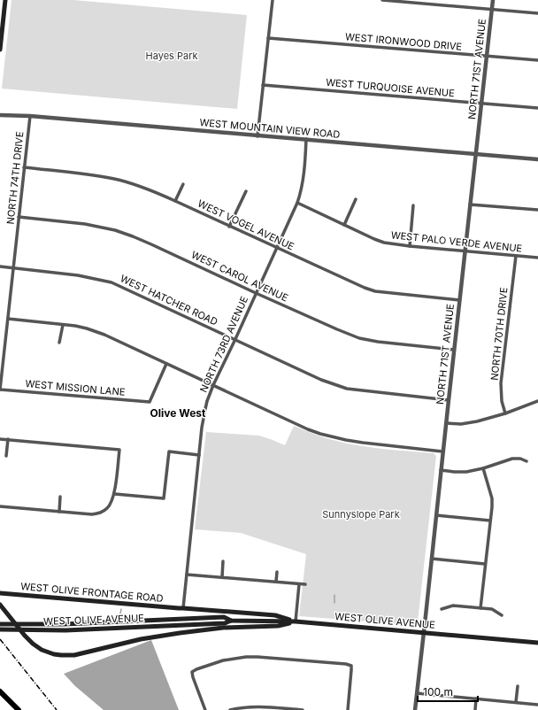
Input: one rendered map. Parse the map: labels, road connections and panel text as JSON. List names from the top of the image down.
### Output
{
  "streets": {
    "main road": ["WEST OLIVE FRONTAGE ROAD", "WEST OLIVE AVENUE"],
    "street": [
      "WEST IRONWOOD DRIVE",
      "NORTH 71ST AVENUE",
      "WEST TURQUOISE AVENUE",
      "WEST MOUNTAIN VIEW ROAD",
      "NORTH 74TH DRIVE",
      "WEST VOGEL AVENUE",
      "WEST PALO VERDE AVENUE",
      "WEST CAROL AVENUE",
      "WEST HATCHER ROAD",
      "NORTH 70TH DRIVE",
      "NORTH 73RD AVENUE",
      "WEST MISSION LANE"
    ]
  },
  "crossings": [
    ["WEST IRONWOOD DRIVE", "NORTH 71ST AVENUE"],
    ["NORTH 71ST AVENUE", "WEST TURQUOISE AVENUE"],
    ["NORTH 71ST AVENUE", "WEST MOUNTAIN VIEW ROAD"],
    ["NORTH 71ST AVENUE", "WEST VOGEL AVENUE"],
    ["NORTH 71ST AVENUE", "WEST PALO VERDE AVENUE"],
    ["NORTH 71ST AVENUE", "WEST CAROL AVENUE"],
    ["NORTH 71ST AVENUE", "WEST HATCHER ROAD"],
    ["NORTH 71ST AVENUE", "WEST OLIVE AVENUE"],
    ["WEST MOUNTAIN VIEW ROAD", "NORTH 74TH DRIVE"],
    ["WEST MOUNTAIN VIEW ROAD", "NORTH 73RD AVENUE"],
    ["NORTH 74TH DRIVE", "WEST VOGEL AVENUE"],
    ["NORTH 74TH DRIVE", "WEST CAROL AVENUE"],
    ["NORTH 74TH DRIVE", "WEST HATCHER ROAD"],
    ["NORTH 74TH DRIVE", "WEST MISSION LANE"],
    ["WEST VOGEL AVENUE", "NORTH 73RD AVENUE"],
    ["WEST PALO VERDE AVENUE", "NORTH 70TH DRIVE"],
    ["WEST PALO VERDE AVENUE", "NORTH 73RD AVENUE"],
    ["WEST CAROL AVENUE", "NORTH 73RD AVENUE"],
    ["WEST HATCHER ROAD", "NORTH 73RD AVENUE"],
    ["NORTH 73RD AVENUE", "WEST OLIVE FRONTAGE ROAD"],
    ["WEST OLIVE FRONTAGE ROAD", "WEST OLIVE AVENUE"]
  ],
  "districts": ["Olive West"],
  "parks": ["Hayes Park", "Sunnyslope Park"],
  "scale_bar": "100 m"
}
